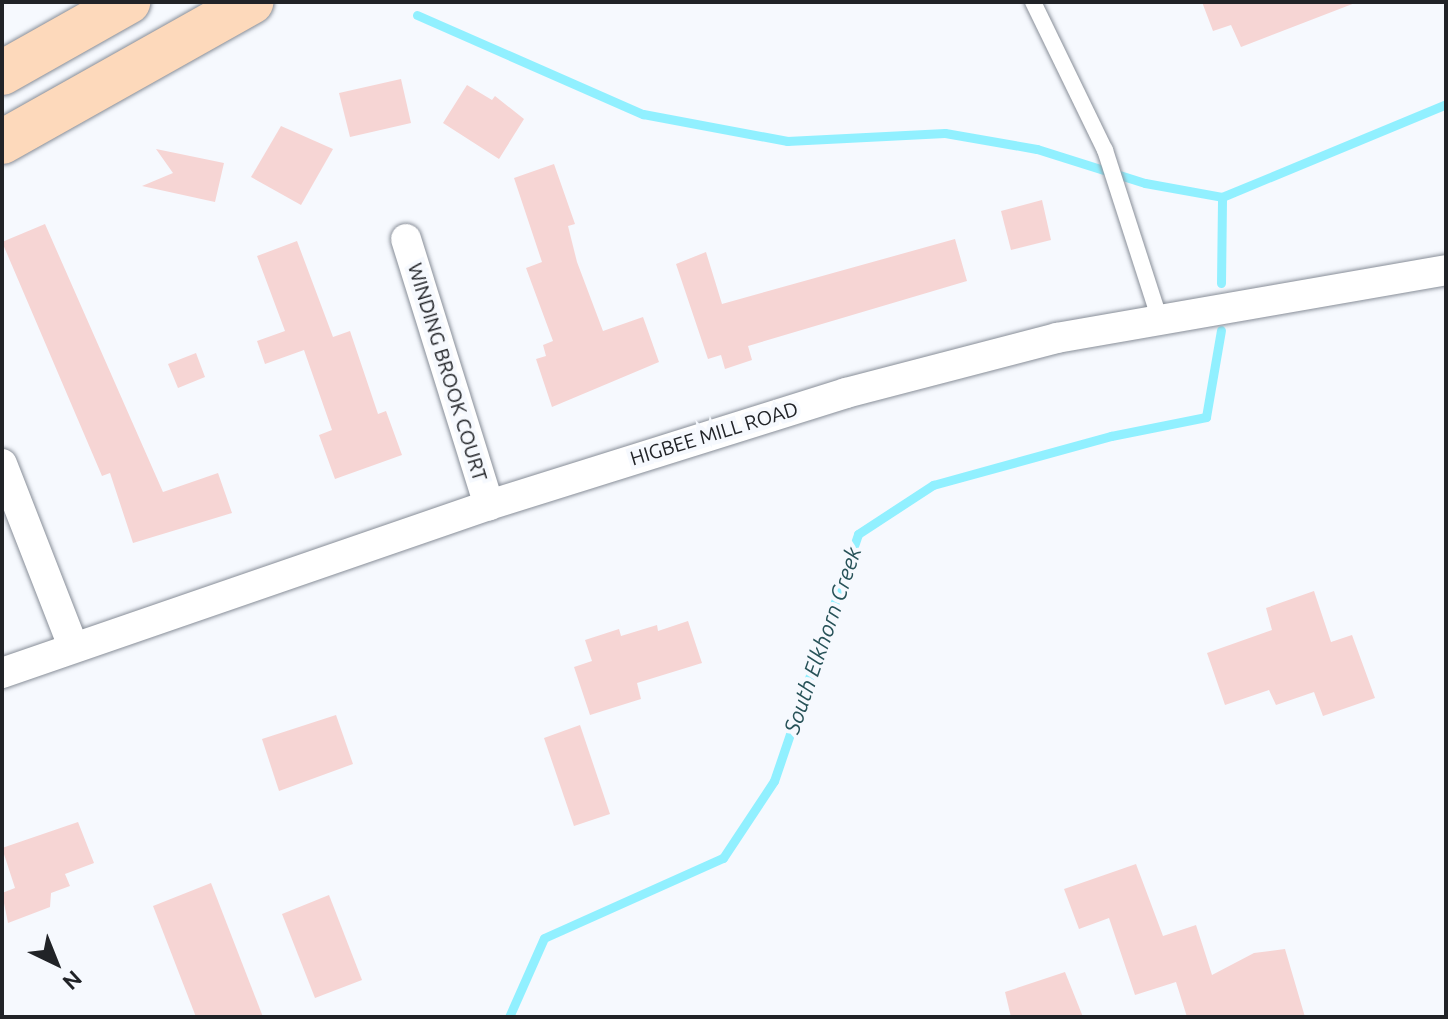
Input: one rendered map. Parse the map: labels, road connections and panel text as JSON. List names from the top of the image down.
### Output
{
  "streets": {
    "street": ["WINDING BROOK COURT", "HIGBEE MILL ROAD"]
  },
  "crossings": [
    ["WINDING BROOK COURT", "HIGBEE MILL ROAD"]
  ],
  "water": ["South Elkhorn Creek"],
  "north": "bottom right"
}
